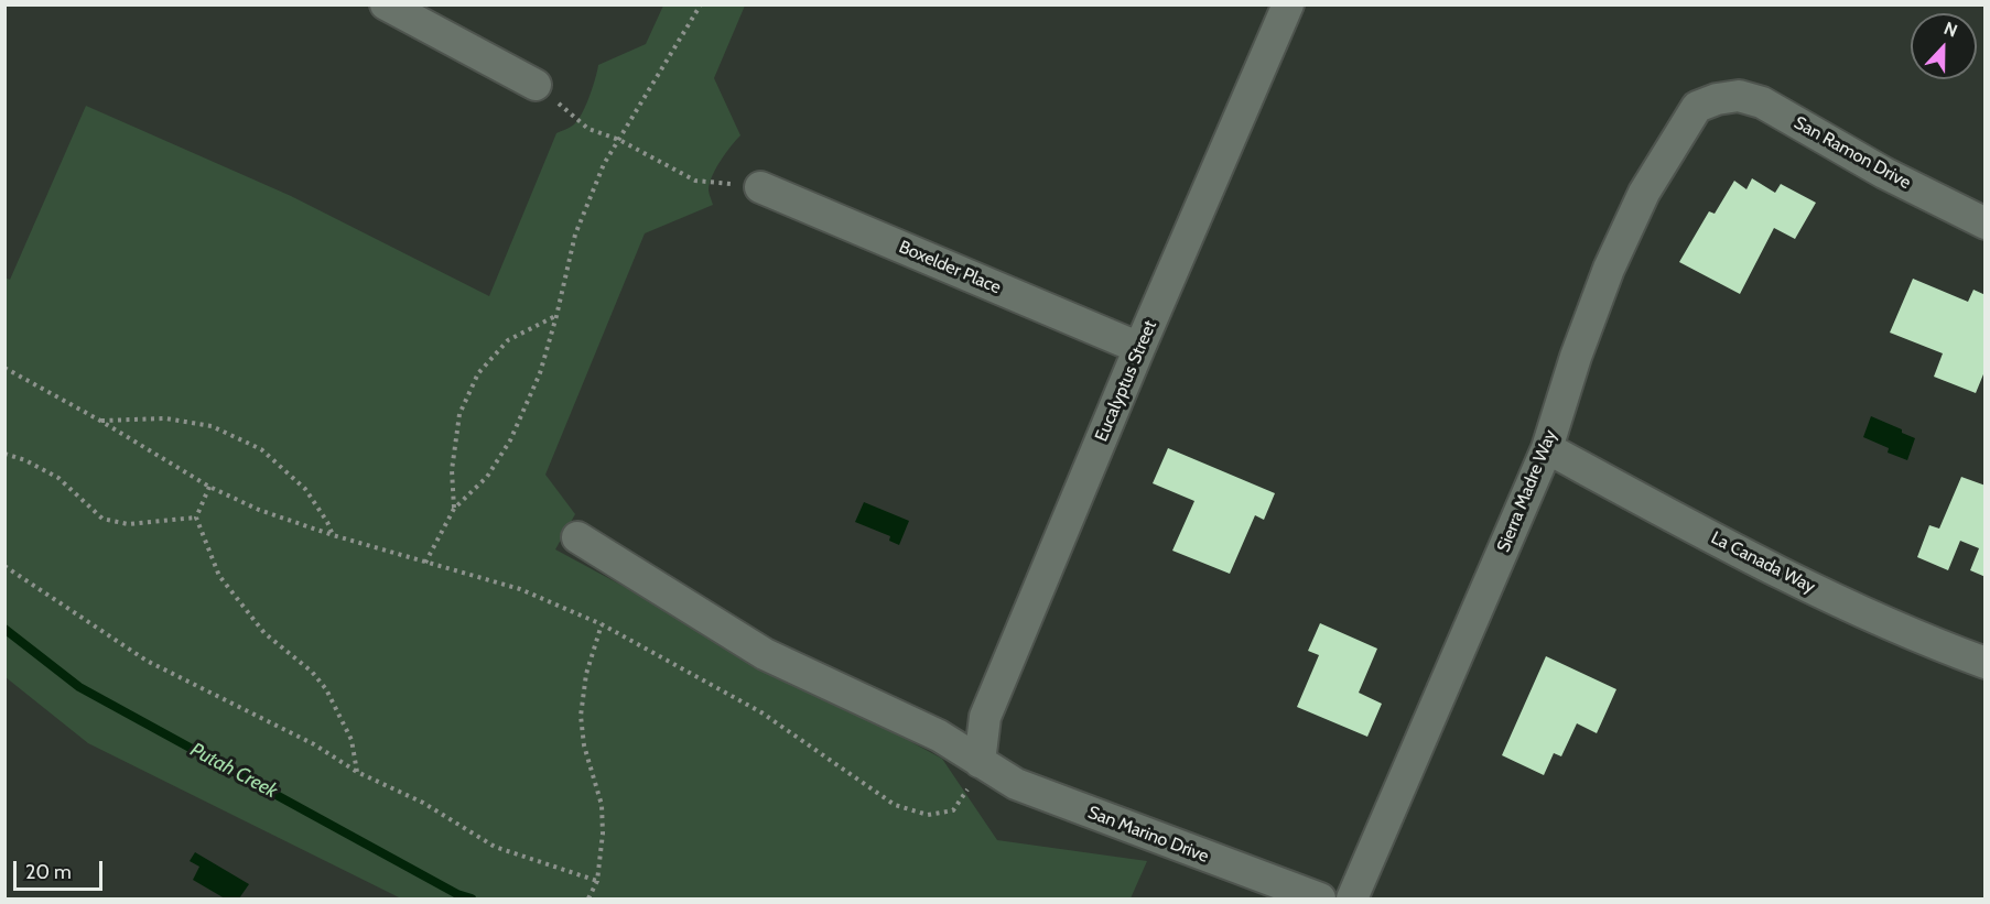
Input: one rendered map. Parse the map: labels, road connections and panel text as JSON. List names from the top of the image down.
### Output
{
  "streets": {
    "street": [
      "San Ramon Drive",
      "Boxelder Place",
      "Eucalyptus Street",
      "Sierra Madre Way",
      "La Canada Way",
      "San Marino Drive"
    ]
  },
  "crossings": [
    ["San Ramon Drive", "Sierra Madre Way"],
    ["Boxelder Place", "Eucalyptus Street"],
    ["Eucalyptus Street", "San Marino Drive"],
    ["Sierra Madre Way", "La Canada Way"]
  ],
  "water": ["Putah Creek"],
  "scale_bar": "20 m",
  "north": "top"
}
